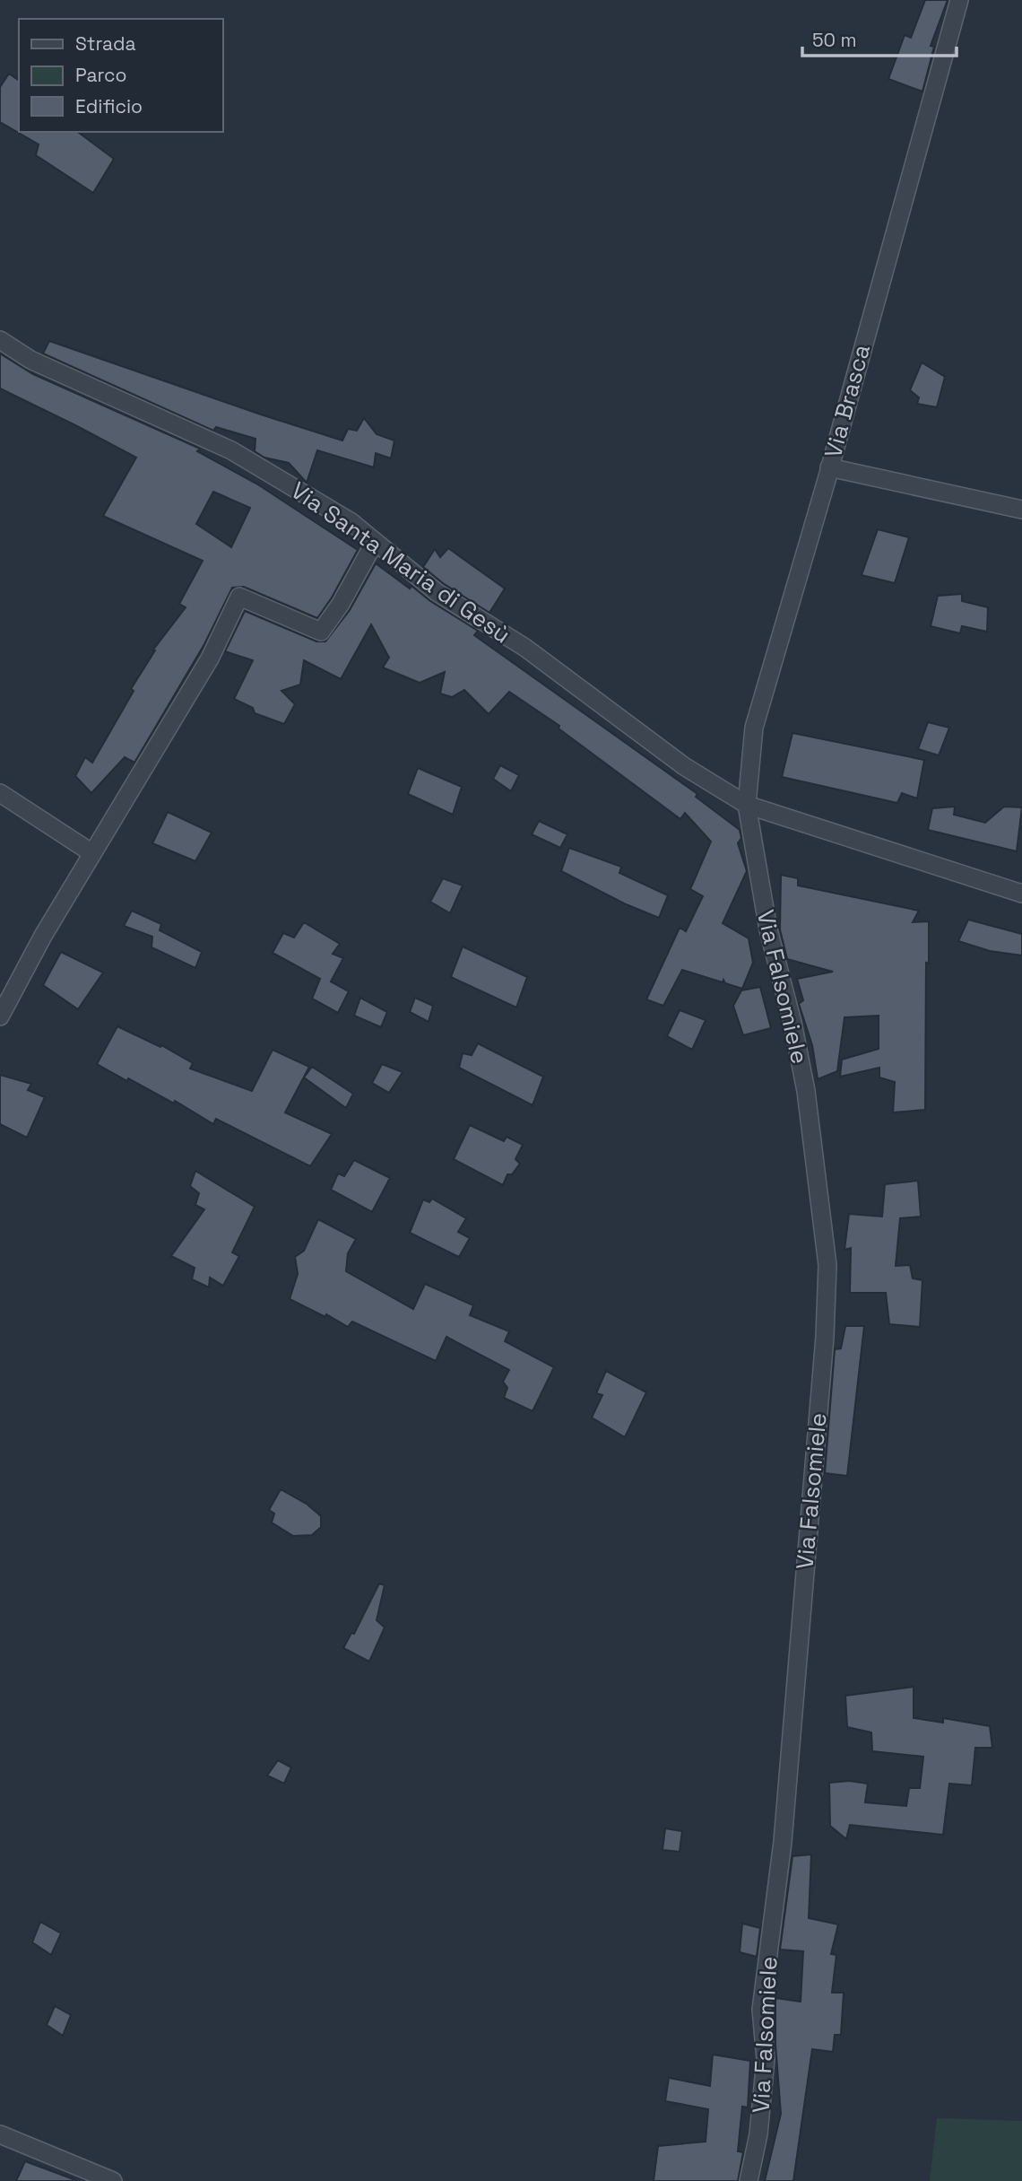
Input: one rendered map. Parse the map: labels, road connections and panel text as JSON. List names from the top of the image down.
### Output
{
  "streets": {
    "street": ["Via Brasca", "Via Santa Maria di Gesù", "Via Falsomiele"]
  },
  "crossings": [
    ["Via Brasca", "Via Santa Maria di Gesù"],
    ["Via Brasca", "Via Falsomiele"],
    ["Via Santa Maria di Gesù", "Via Falsomiele"]
  ],
  "legend": ["Strada", "Parco", "Edificio"],
  "scale_bar": "50 m"
}
